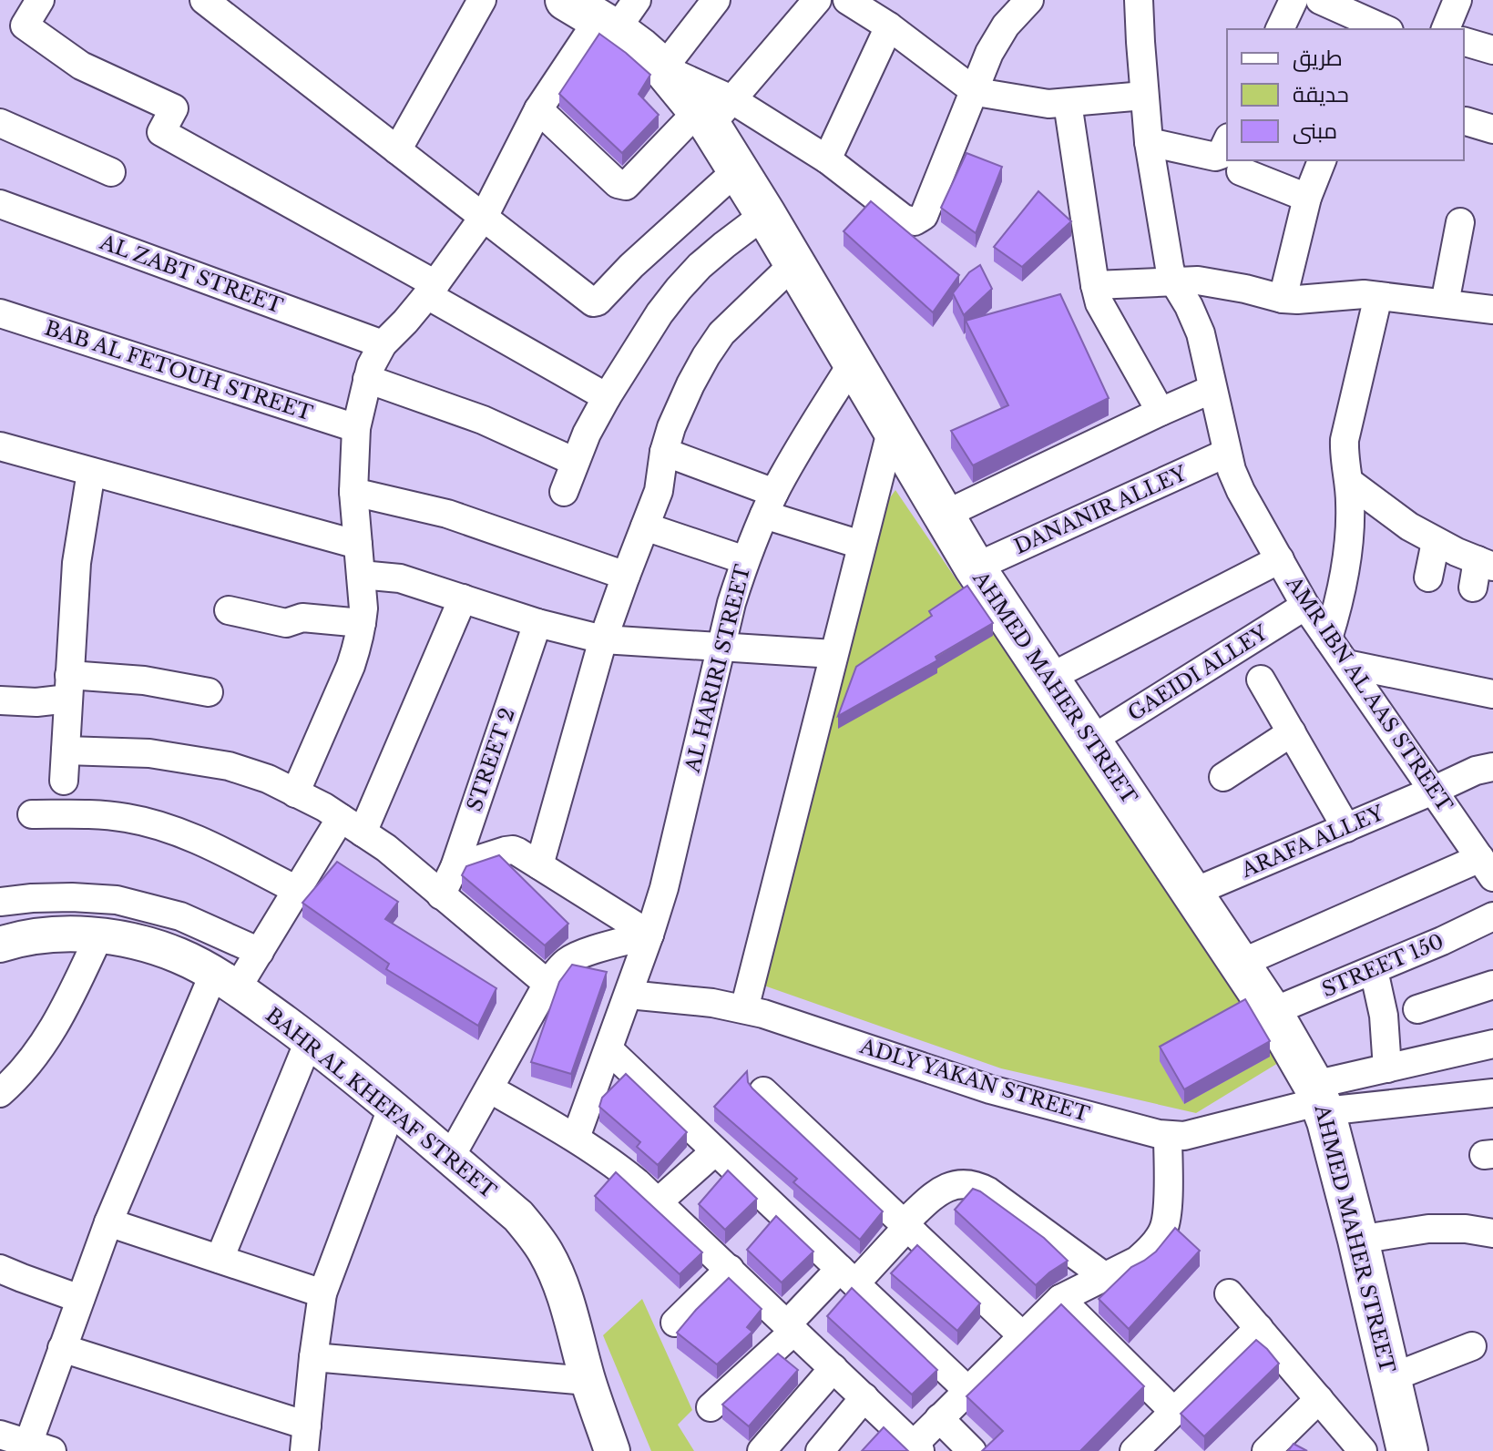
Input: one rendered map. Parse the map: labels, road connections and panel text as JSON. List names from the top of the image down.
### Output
{
  "streets": {
    "main road": ["AHMED MAHER STREET"],
    "street": [
      "AL ZABT STREET",
      "BAB AL FETOUH STREET",
      "DANANIR ALLEY",
      "AL HARIRI STREET",
      "GAEIDI ALLEY",
      "AMR IBN AL AAS STREET",
      "STREET 2",
      "ARAFA ALLEY",
      "STREET 150",
      "ADLY YAKAN STREET",
      "BAHR AL KHEFAF STREET"
    ]
  },
  "crossings": [
    ["DANANIR ALLEY", "AHMED MAHER STREET"],
    ["DANANIR ALLEY", "AMR IBN AL AAS STREET"],
    ["AL HARIRI STREET", "AHMED MAHER STREET"],
    ["AL HARIRI STREET", "ADLY YAKAN STREET"],
    ["GAEIDI ALLEY", "AHMED MAHER STREET"],
    ["GAEIDI ALLEY", "AMR IBN AL AAS STREET"],
    ["AHMED MAHER STREET", "ARAFA ALLEY"],
    ["AHMED MAHER STREET", "STREET 150"],
    ["AHMED MAHER STREET", "ADLY YAKAN STREET"],
    ["AMR IBN AL AAS STREET", "ARAFA ALLEY"]
  ],
  "legend": ["طريق", "حديقة", "مبنى"]
}
